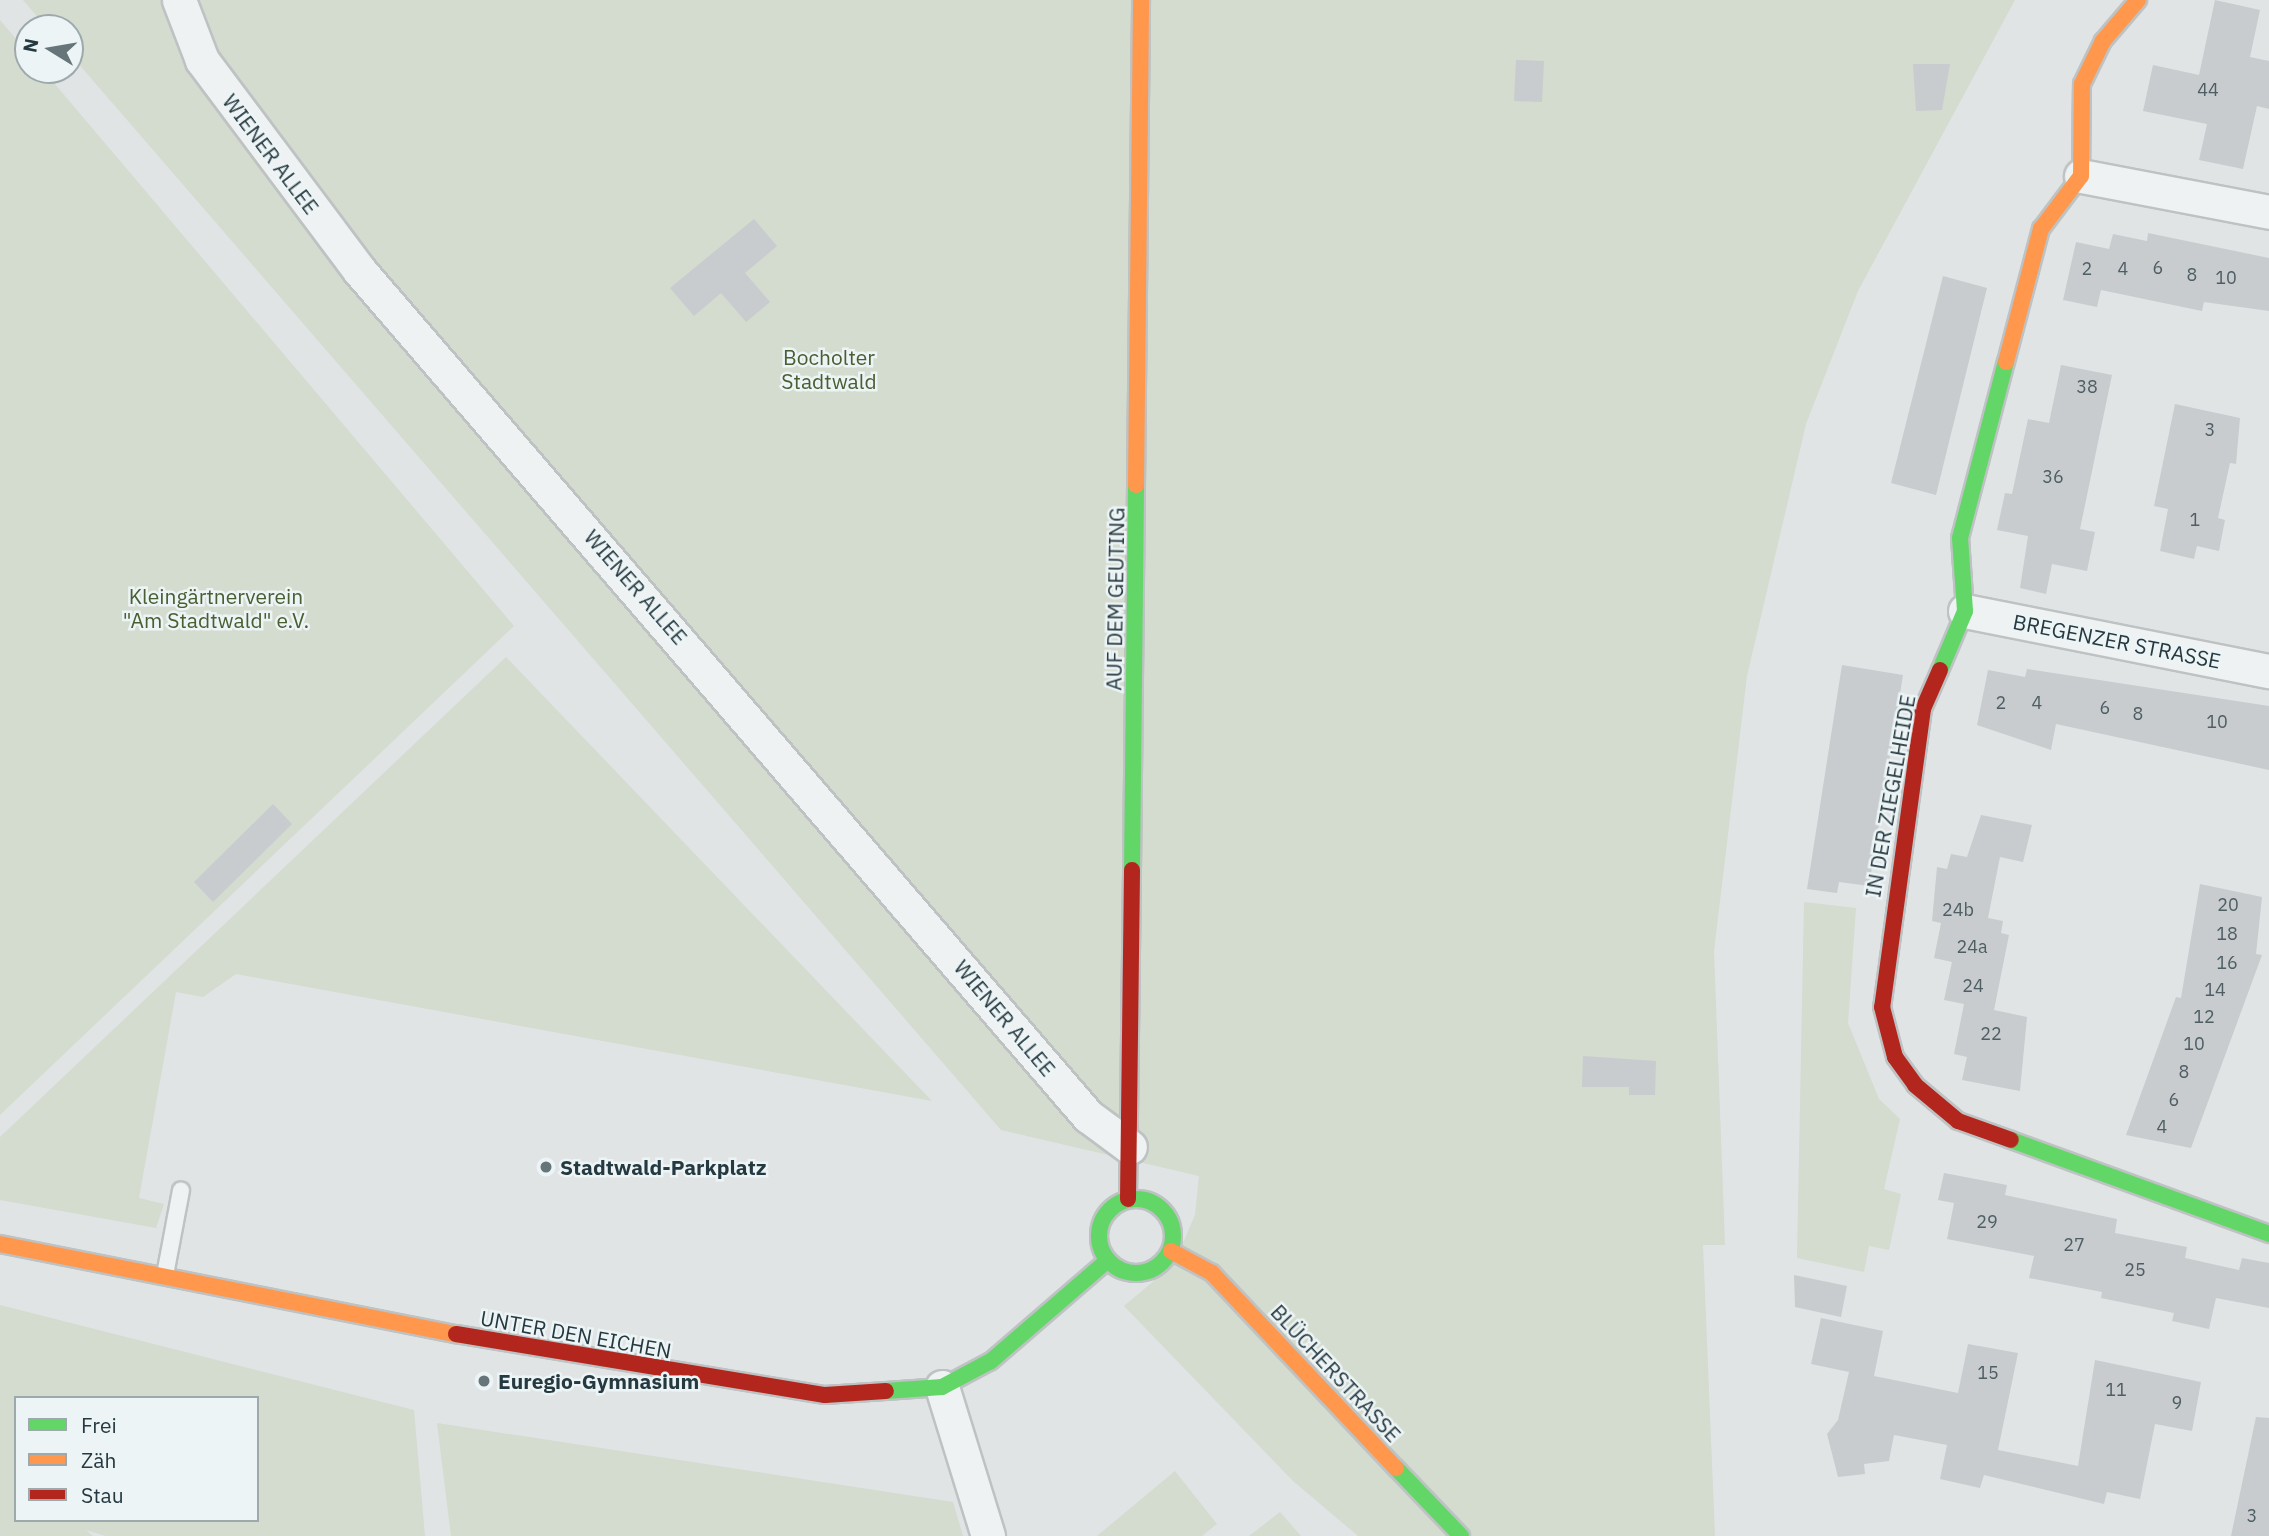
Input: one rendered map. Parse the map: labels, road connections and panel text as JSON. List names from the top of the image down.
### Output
{
  "streets": {
    "street": [
      "WIENER ALLEE",
      "AUF DEM GEUTING",
      "BREGENZER STRASSE",
      "IN DER ZIEGELHEIDE",
      "UNTER DEN EICHEN",
      "BLÜCHERSTRASSE"
    ]
  },
  "crossings": [
    ["WIENER ALLEE", "AUF DEM GEUTING"],
    ["AUF DEM GEUTING", "UNTER DEN EICHEN"],
    ["AUF DEM GEUTING", "BLÜCHERSTRASSE"],
    ["BREGENZER STRASSE", "IN DER ZIEGELHEIDE"],
    ["UNTER DEN EICHEN", "BLÜCHERSTRASSE"]
  ],
  "parks": ["Bocholter Stadtwald", "Kleingärtnerverein \"Am Stadtwald\" e.V."],
  "places": ["Stadtwald-Parkplatz", "Euregio-Gymnasium"],
  "house_numbers": [
    "44",
    "6",
    "2",
    "4",
    "8",
    "10",
    "38",
    "3",
    "36",
    "1",
    "2",
    "4",
    "6",
    "8",
    "10",
    "20",
    "24b",
    "18",
    "24a",
    "16",
    "24",
    "14",
    "12",
    "22",
    "10",
    "8",
    "6",
    "4",
    "29",
    "27",
    "25",
    "15",
    "11",
    "9",
    "3"
  ],
  "legend": ["Frei", "Zäh", "Stau"],
  "north": "left"
}
